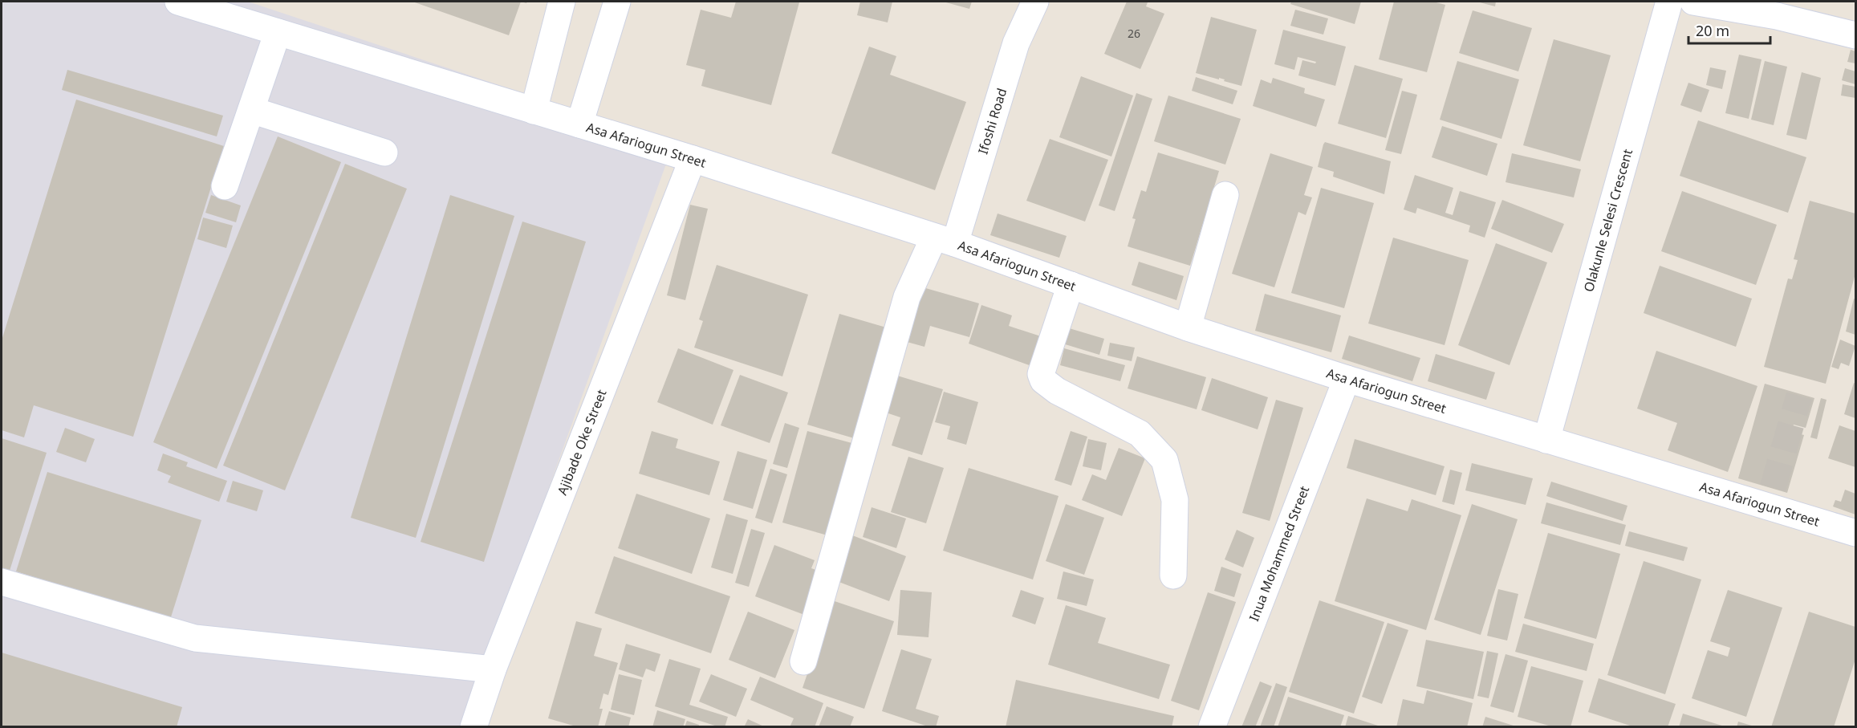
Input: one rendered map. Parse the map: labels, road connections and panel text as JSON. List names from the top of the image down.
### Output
{
  "streets": {
    "street": [
      "Ifoshi Road",
      "Asa Afariogun Street",
      "Olakunle Selesi Crescent",
      "Ajibade Oke Street",
      "Inua Mohammed Street"
    ]
  },
  "crossings": [
    ["Ifoshi Road", "Asa Afariogun Street"],
    ["Asa Afariogun Street", "Olakunle Selesi Crescent"],
    ["Asa Afariogun Street", "Ajibade Oke Street"],
    ["Asa Afariogun Street", "Inua Mohammed Street"]
  ],
  "house_numbers": ["26"],
  "scale_bar": "20 m"
}
